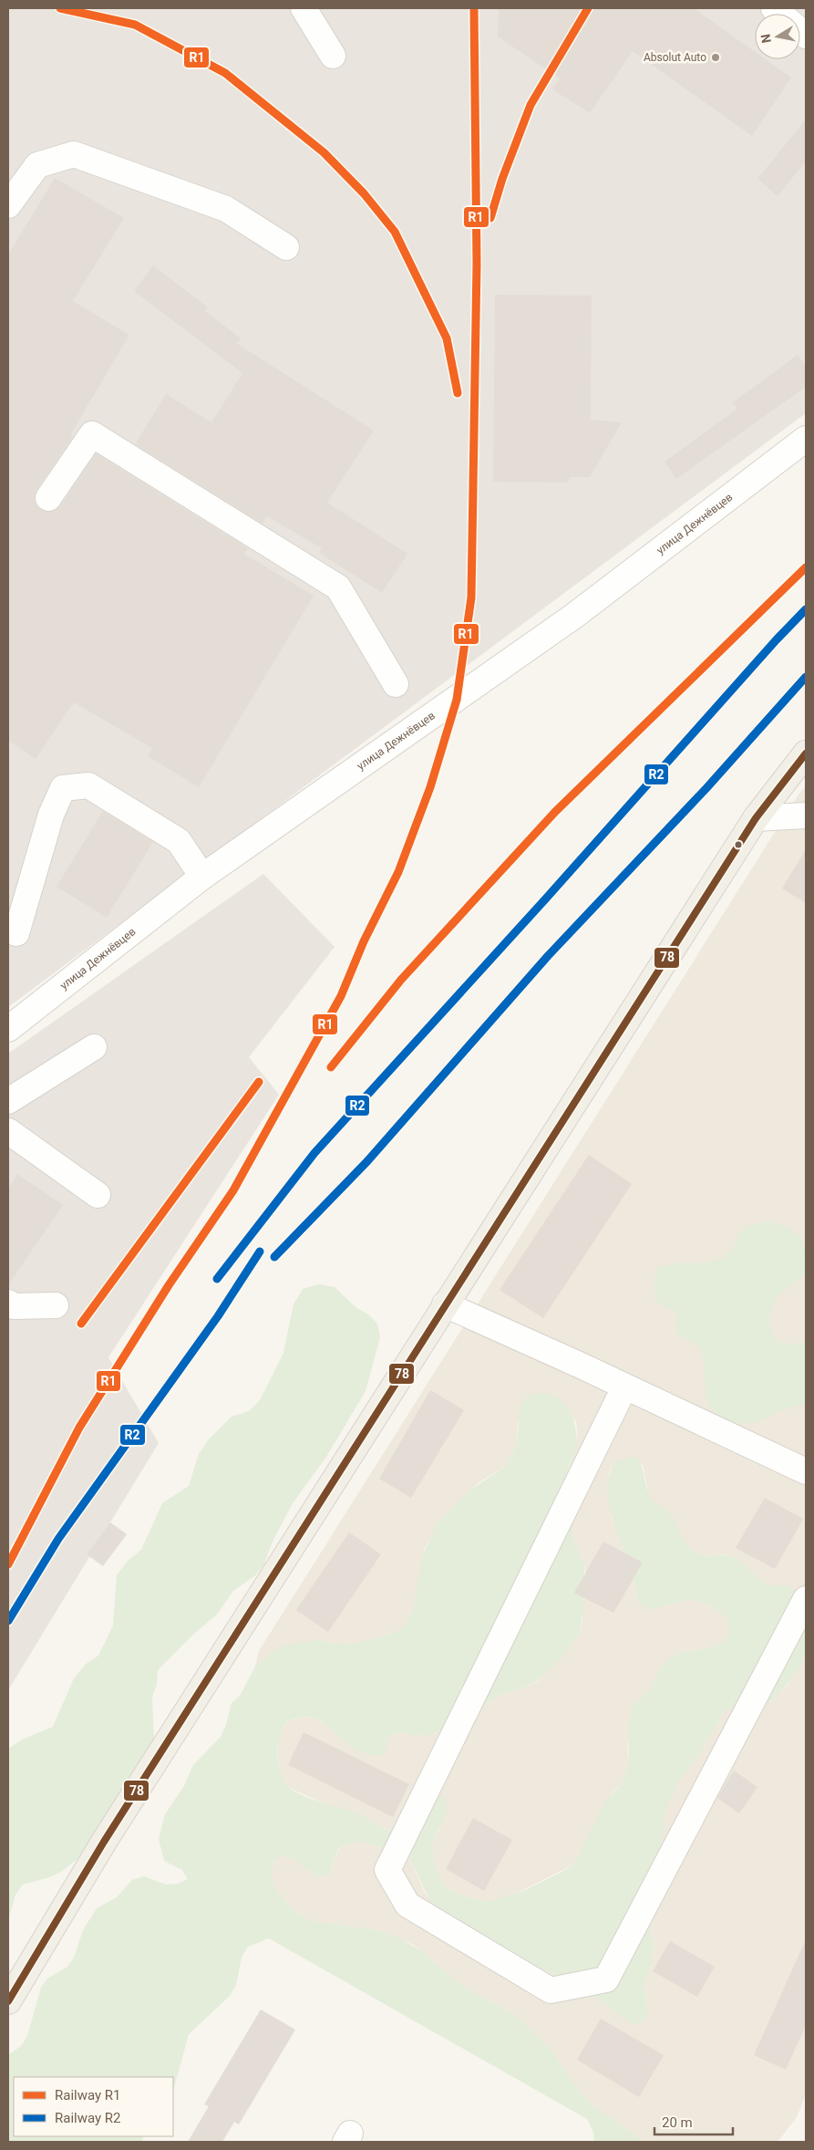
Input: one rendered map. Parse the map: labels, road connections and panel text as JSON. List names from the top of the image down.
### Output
{
  "streets": {
    "street": ["улица Дежнёвцев"]
  },
  "places": ["Absolut Auto"],
  "lines": ["rail line R1", "rail line R2", "transit line 78"],
  "legend": ["Railway R1", "Railway R2"],
  "scale_bar": "20 m",
  "north": "left"
}
